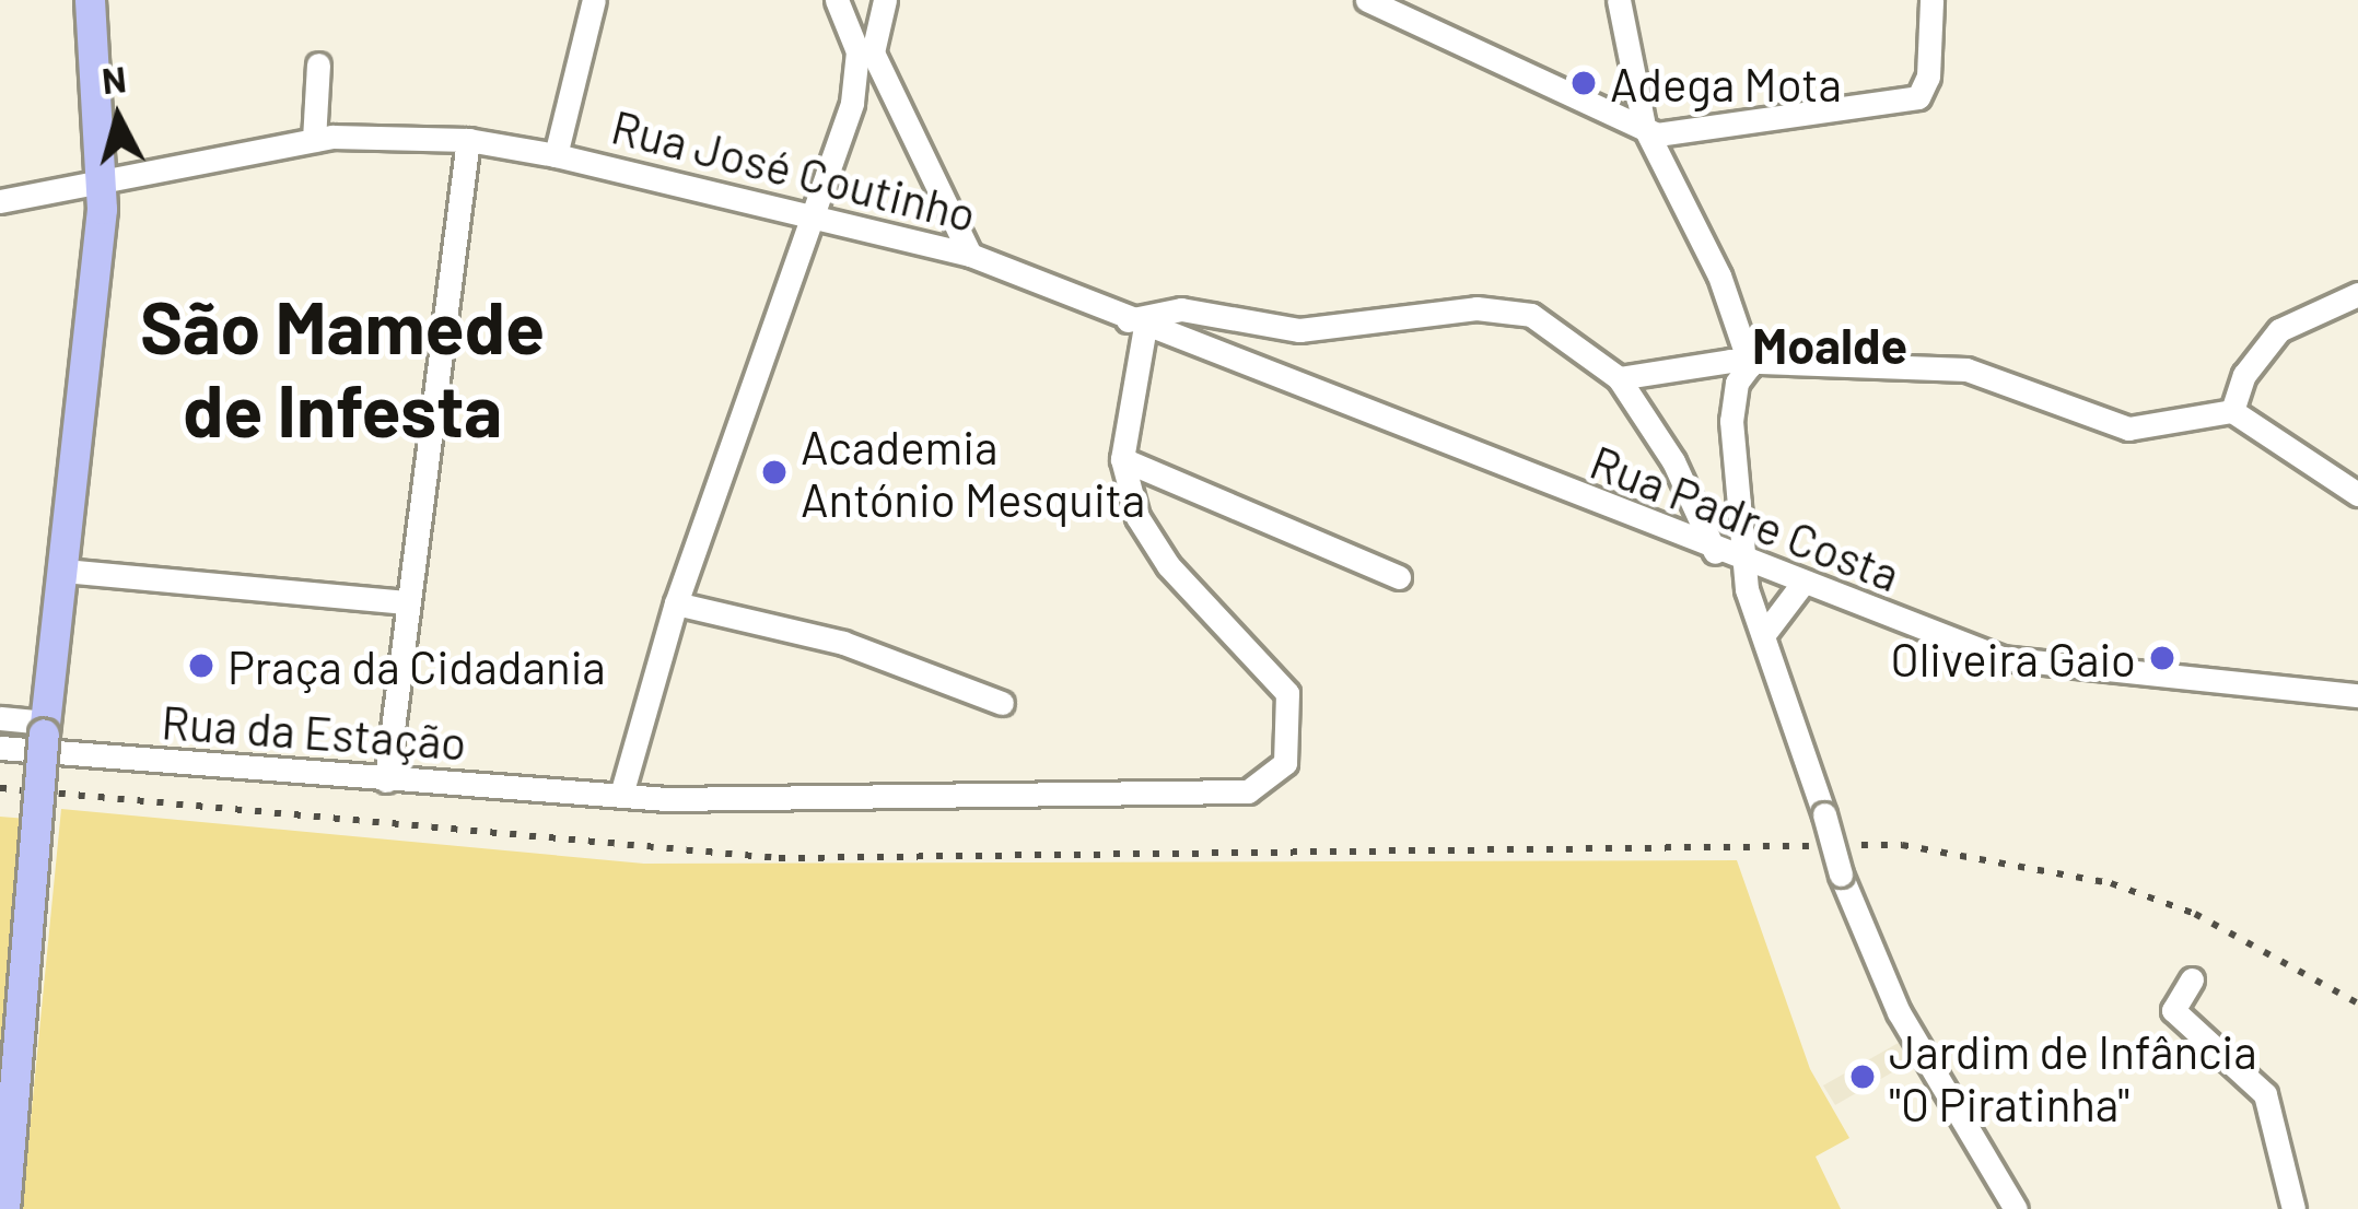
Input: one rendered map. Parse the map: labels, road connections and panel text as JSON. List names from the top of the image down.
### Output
{
  "streets": {
    "street": ["Rua José Coutinho", "Rua Padre Costa", "Rua da Estação"]
  },
  "crossings": [
    ["Rua José Coutinho", "Rua Padre Costa"]
  ],
  "districts": ["São Mamede de Infesta", "Moalde"],
  "places": [
    "Adega Mota",
    "Academia António Mesquita",
    "Oliveira Gaio",
    "Praça da Cidadania",
    "Jardim de Infância \"O Piratinha\""
  ],
  "north": "top"
}
